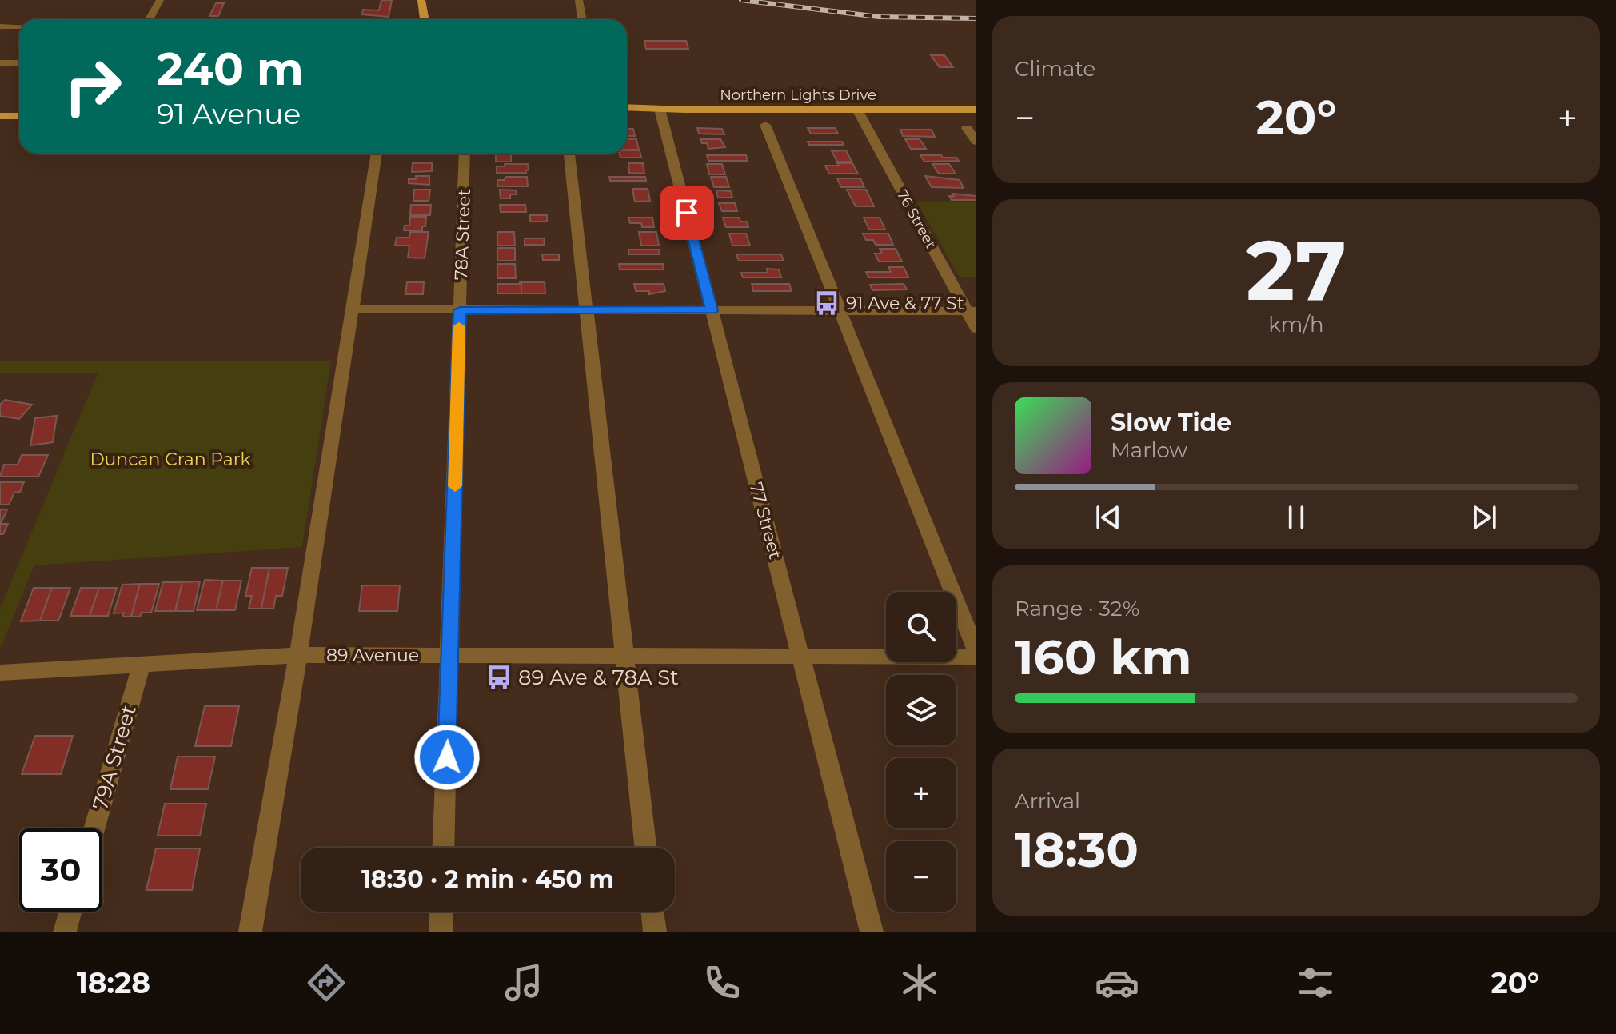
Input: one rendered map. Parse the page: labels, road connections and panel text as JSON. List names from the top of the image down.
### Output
{
  "streets": {
    "main road": ["Northern Lights Drive"],
    "street": [
      "76 Street",
      "78A Street",
      "77 Street",
      "89 Avenue",
      "79A Street"
    ]
  },
  "crossings": [
    ["Northern Lights Drive", "76 Street"],
    ["Northern Lights Drive", "77 Street"],
    ["78A Street", "89 Avenue"],
    ["77 Street", "89 Avenue"],
    ["89 Avenue", "79A Street"]
  ],
  "parks": ["Duncan Cran Park"],
  "places": {
    "bus stop": ["91 Ave & 77 St", "89 Ave & 78A St"]
  },
  "page": {
    "tile": [
      "Climate",
      ["27", "km/h"],
      ["Range · 32%", "160 km"],
      ["Arrival", "18:30"]
    ],
    "turn": ["240 m", "91 Avenue"],
    "heat": ["−", "20°", "+"],
    "song": ["Slow Tide", "Marlow"],
    "map_buttons": ["+", "−"],
    "limit": "30",
    "trip": "18:30 · 2 min · 450 m",
    "tabs": ["18:28", "20°"]
  }
}
